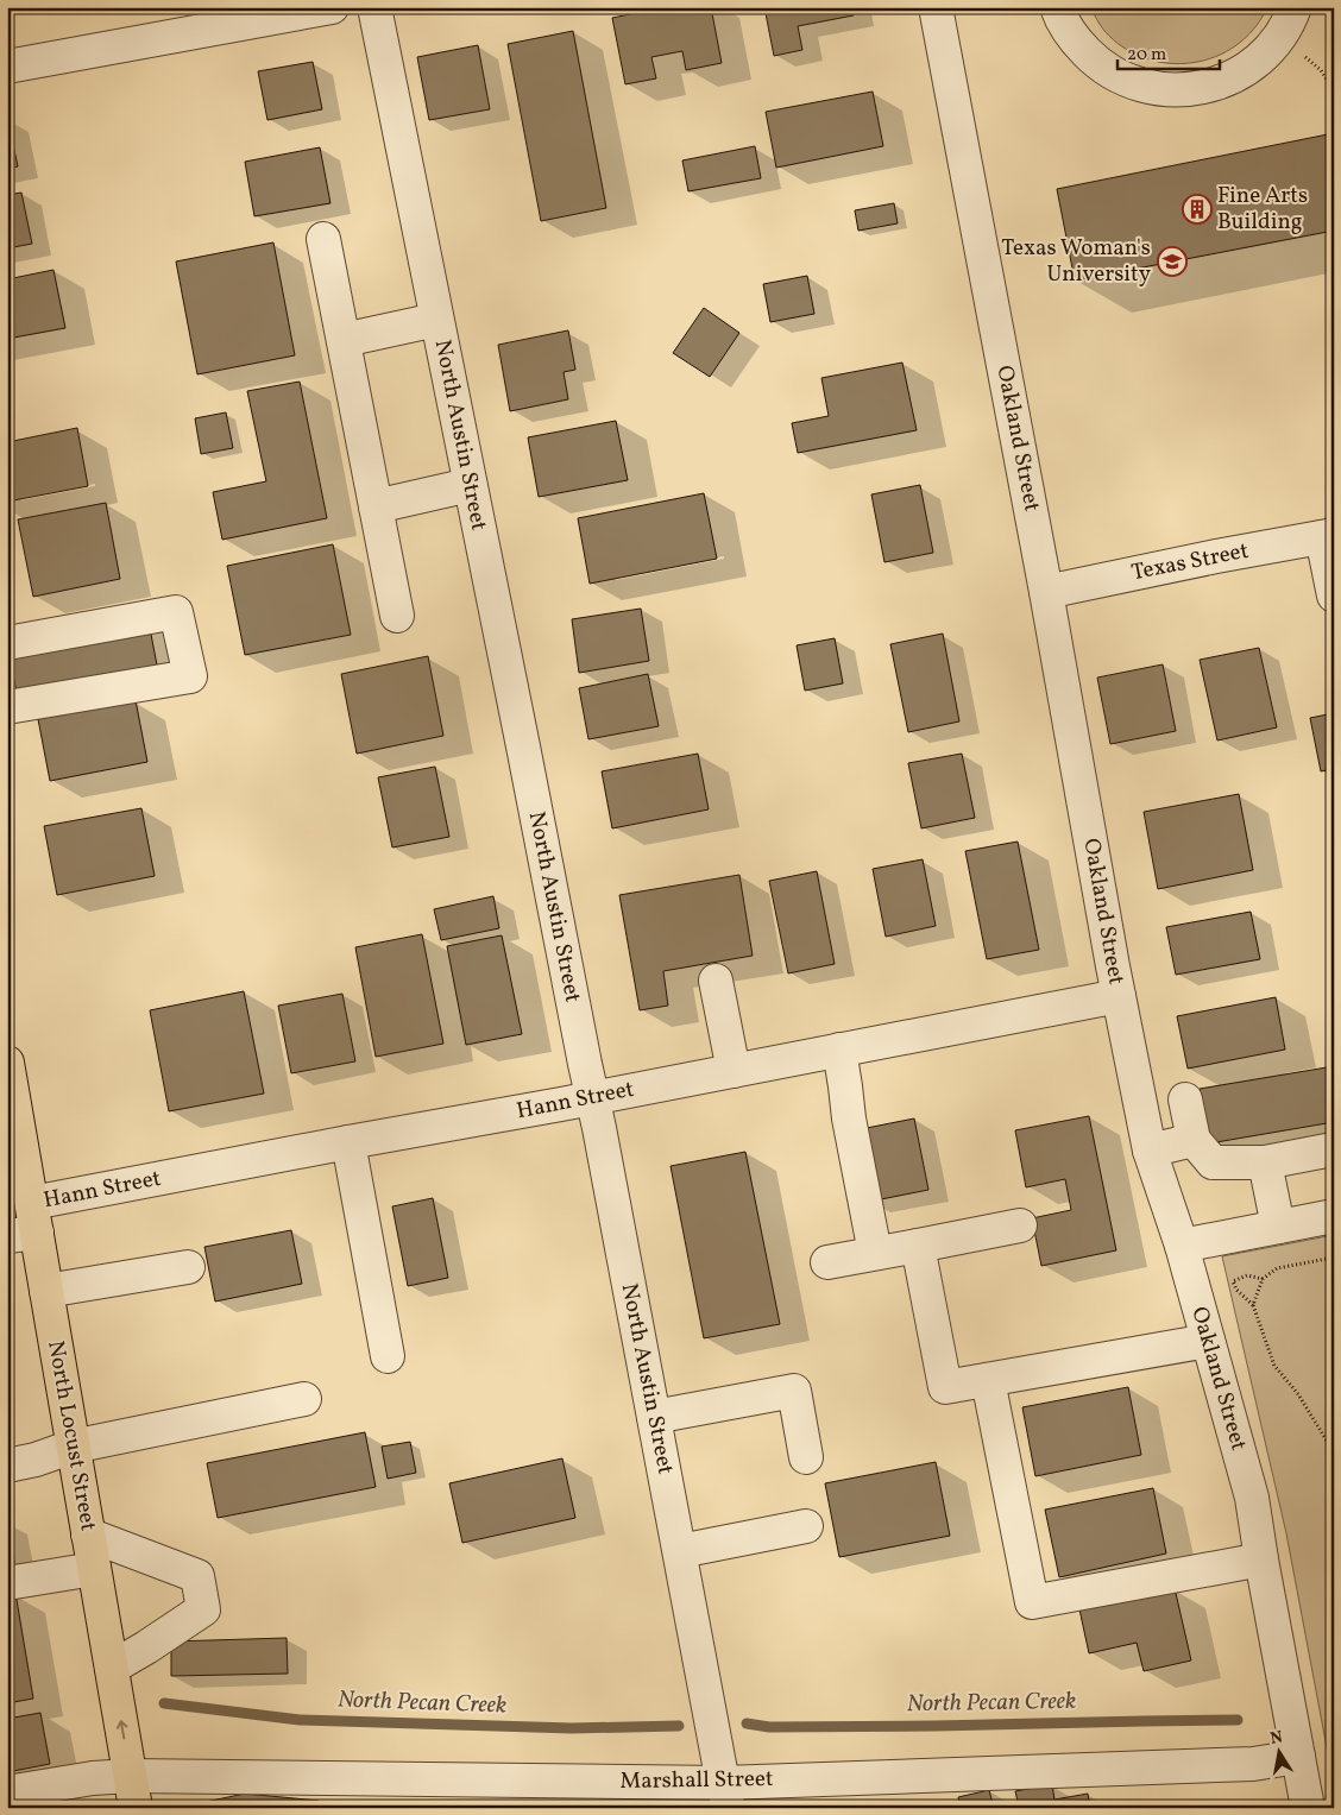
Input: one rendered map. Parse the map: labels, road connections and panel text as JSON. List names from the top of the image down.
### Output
{
  "streets": {
    "main road": ["North Locust Street"],
    "street": [
      "North Austin Street",
      "Oakland Street",
      "Texas Street",
      "Hann Street",
      "Marshall Street"
    ]
  },
  "crossings": [
    ["North Austin Street", "Hann Street"],
    ["North Austin Street", "Marshall Street"],
    ["Oakland Street", "Texas Street"],
    ["Oakland Street", "Hann Street"],
    ["Oakland Street", "Marshall Street"],
    ["Hann Street", "North Locust Street"],
    ["North Locust Street", "Marshall Street"]
  ],
  "water": ["North Pecan Creek"],
  "places": {
    "building": ["Fine Arts Building"],
    "school or university": ["Texas Woman's University"]
  },
  "scale_bar": "20 m",
  "north": "top"
}
